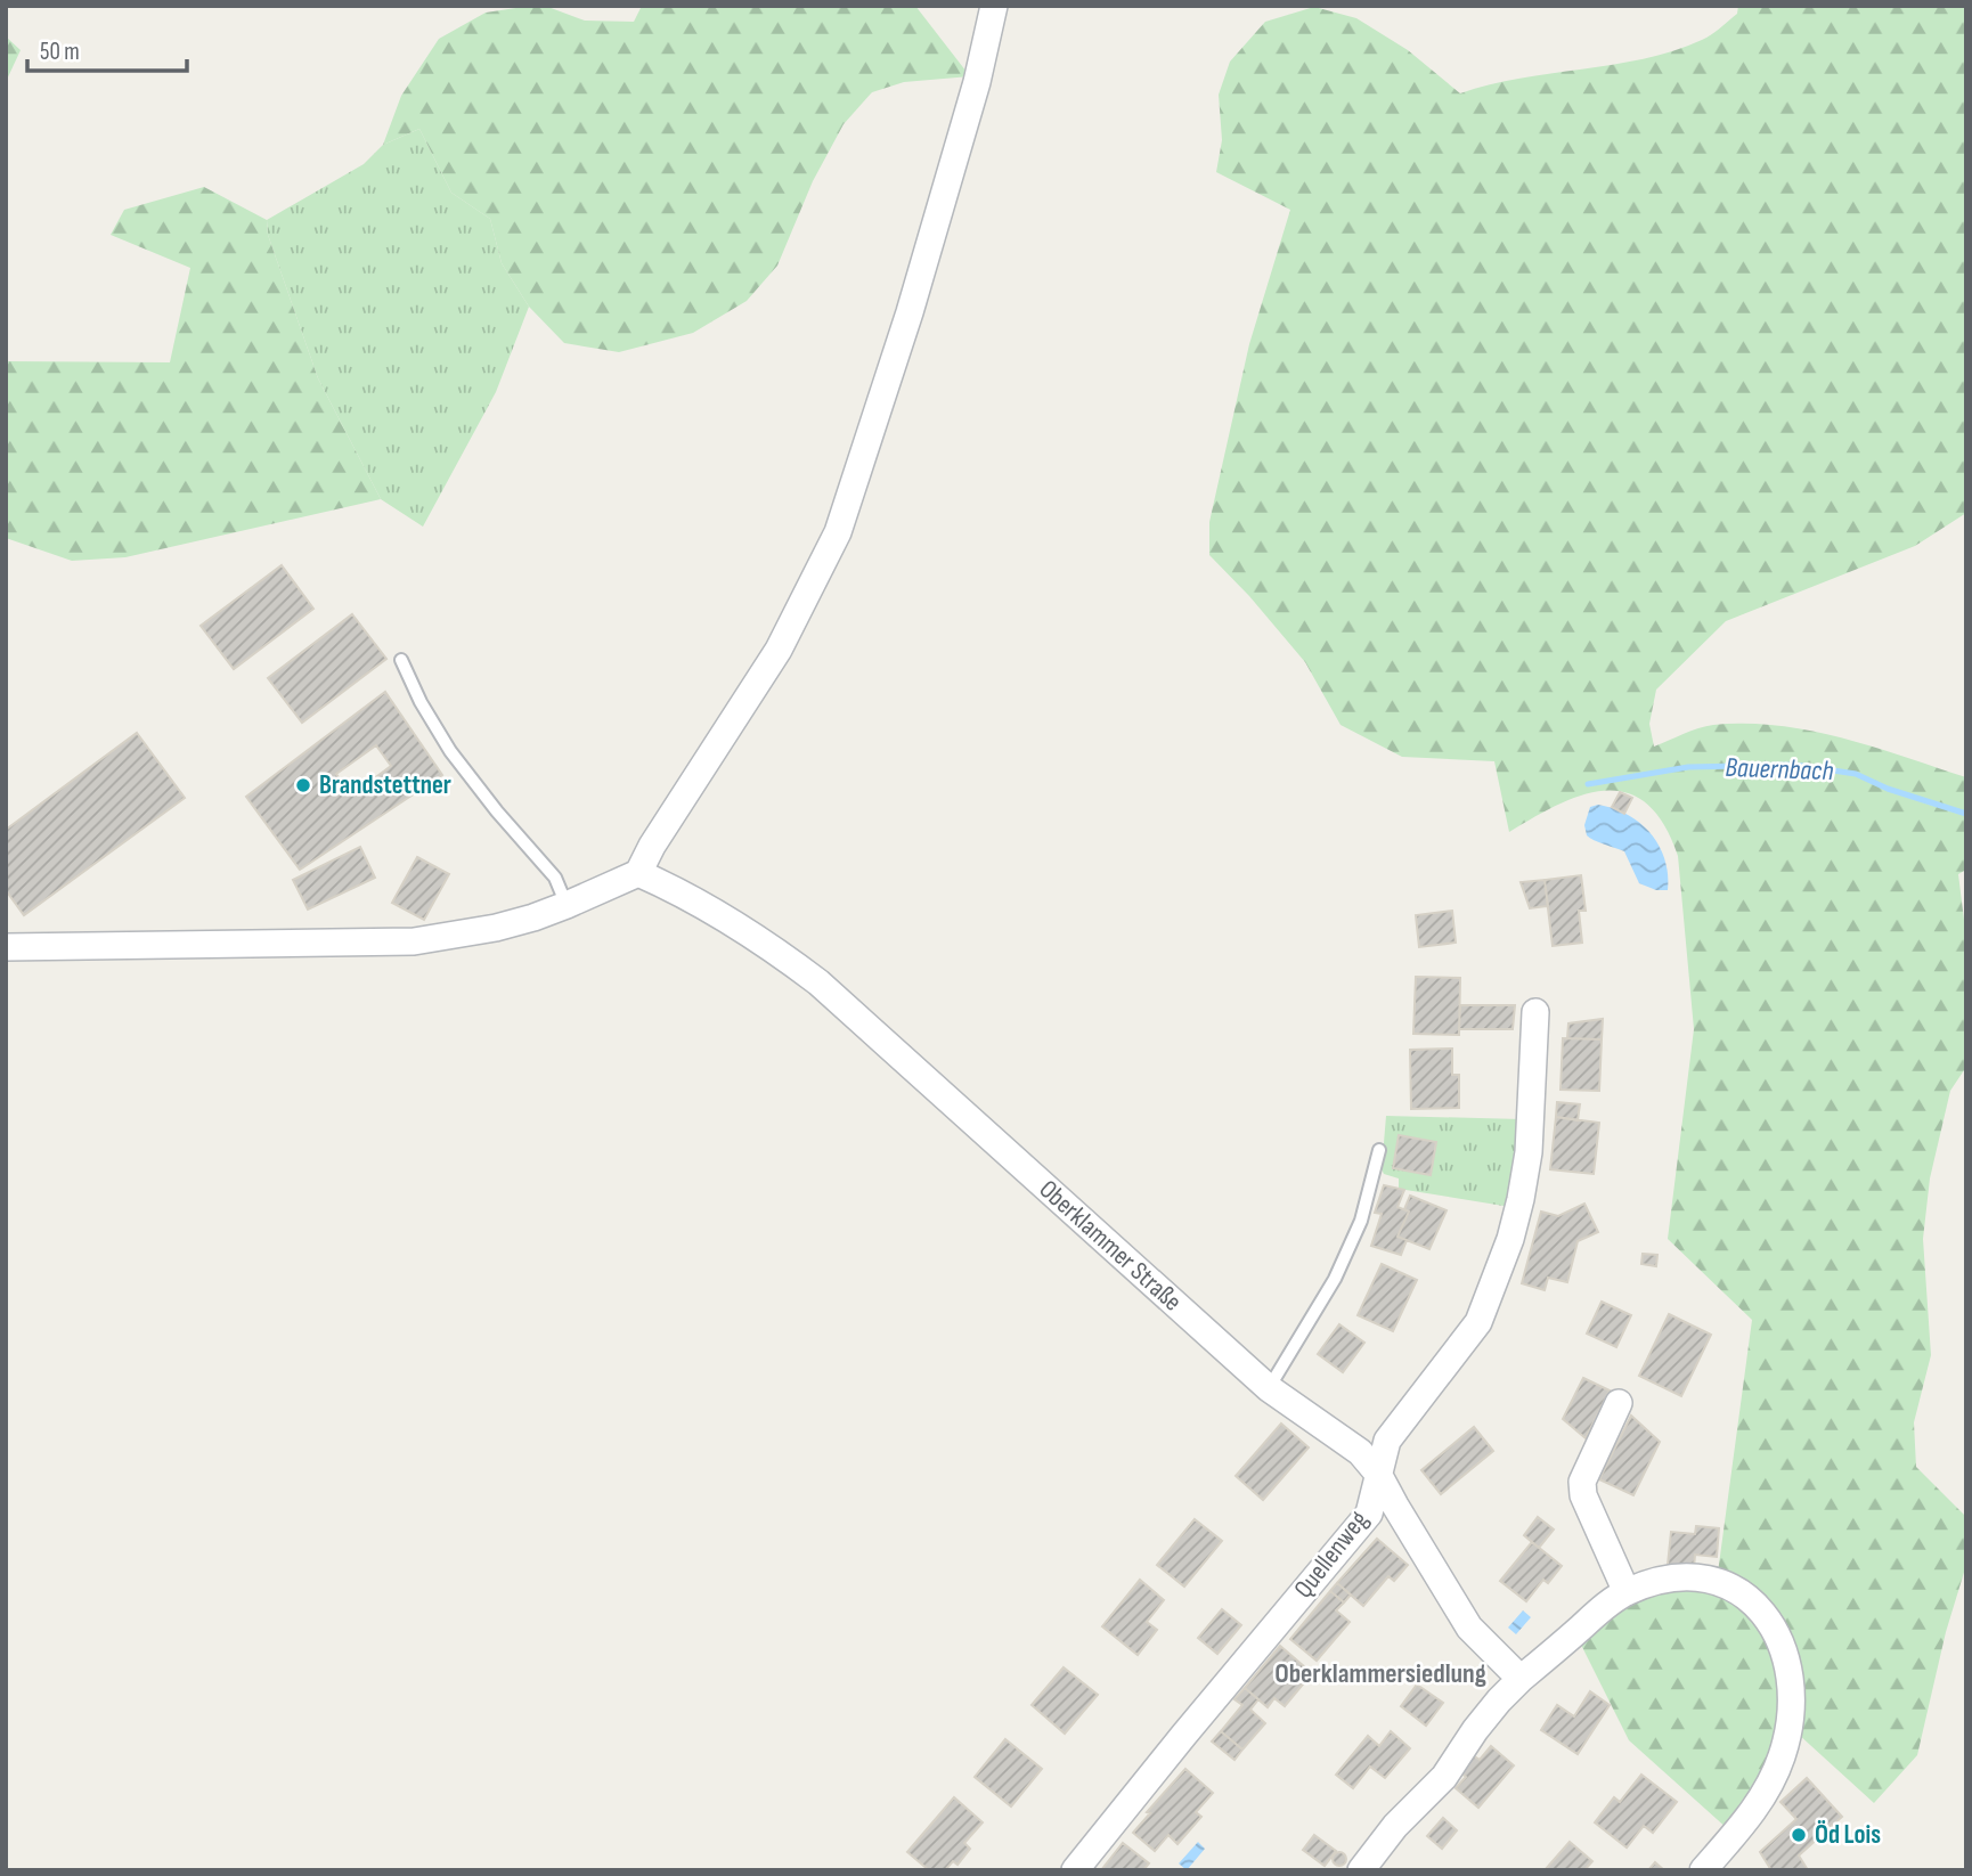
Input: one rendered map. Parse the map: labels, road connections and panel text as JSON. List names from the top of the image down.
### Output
{
  "streets": {
    "street": ["Oberklammer Straße", "Quellenweg"]
  },
  "crossings": [
    ["Oberklammer Straße", "Quellenweg"]
  ],
  "districts": ["Oberklammersiedlung"],
  "water": ["Bauernbach"],
  "places": ["Brandstettner", "Öd Lois"],
  "scale_bar": "50 m"
}
